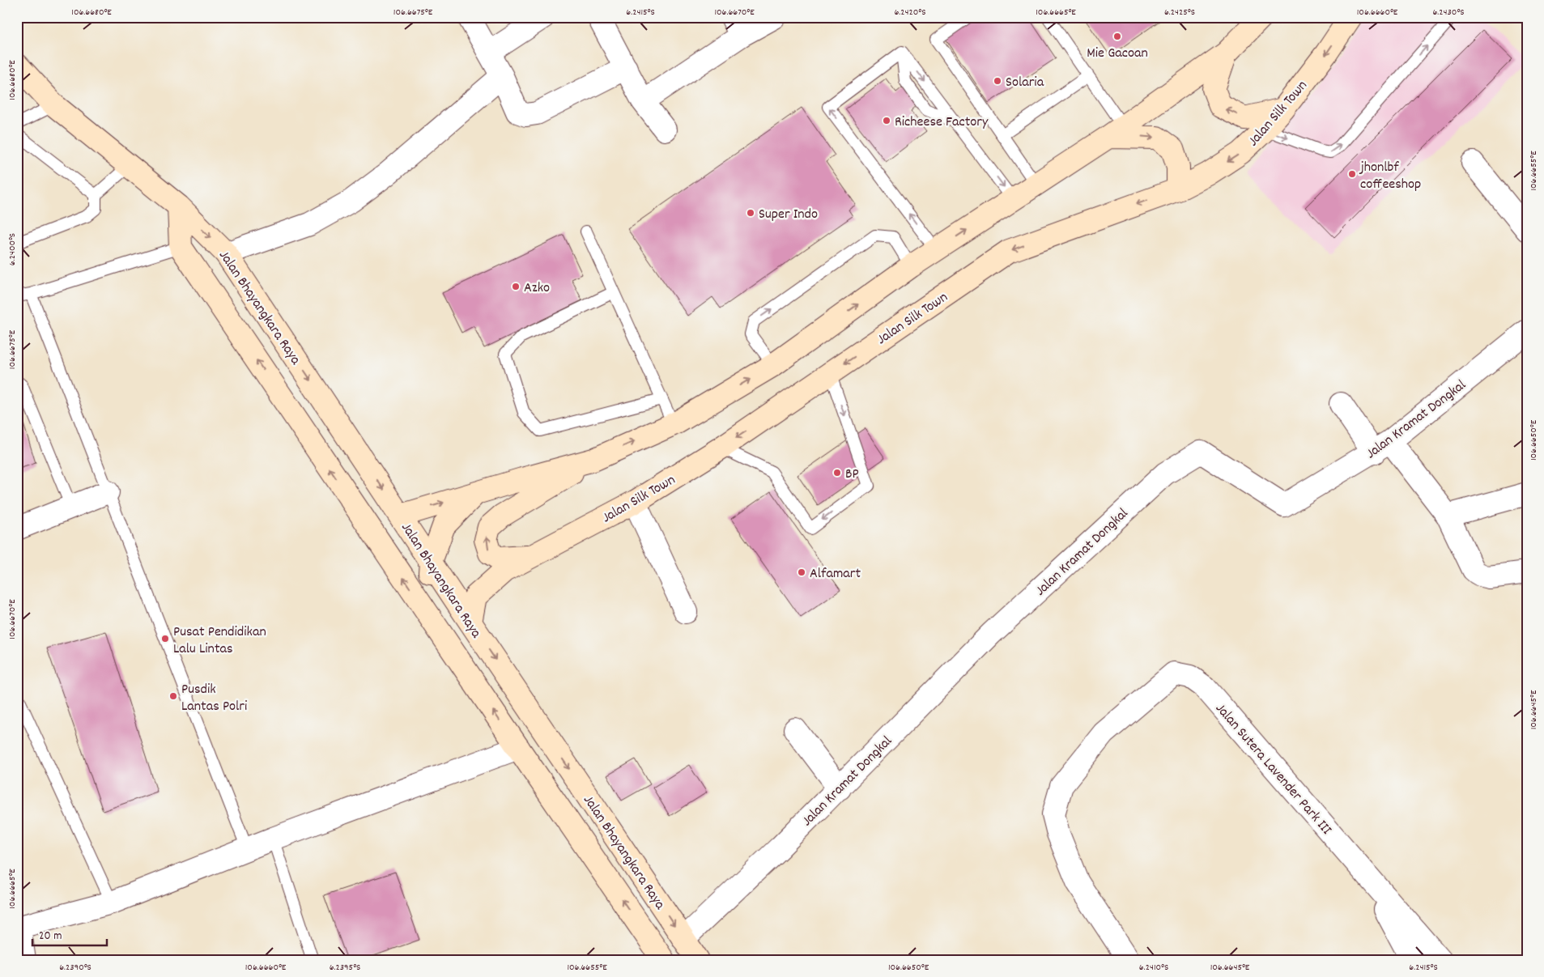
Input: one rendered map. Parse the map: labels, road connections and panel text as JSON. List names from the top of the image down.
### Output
{
  "streets": {
    "main road": ["Jalan Silk Town", "Jalan Bhayangkara Raya"],
    "street": ["Jalan Kramat Dongkal", "Jalan Sutera Lavender Park III"]
  },
  "crossings": [
    ["Jalan Silk Town", "Jalan Bhayangkara Raya"],
    ["Jalan Bhayangkara Raya", "Jalan Kramat Dongkal"]
  ],
  "places": [
    "Mie Gacoan",
    "Solaria",
    "Richeese Factory",
    "jhonlbf coffeeshop",
    "Super Indo",
    "Azko",
    "BP",
    "Alfamart",
    "Pusat Pendidikan Lalu Lintas",
    "Pusdik Lantas Polri"
  ],
  "scale_bar": "20 m",
  "coordinates": [
    "106.6680°E",
    "106.6675°E",
    "6.2415°S",
    "106.6670°E",
    "6.2420°S",
    "106.6665°E",
    "6.2425°S",
    "106.6660°E",
    "6.2430°S",
    "106.6655°E",
    "6.2400°S",
    "106.6650°E",
    "106.6645°E",
    "6.2390°S",
    "6.2395°S",
    "6.2410°S"
  ]
}
